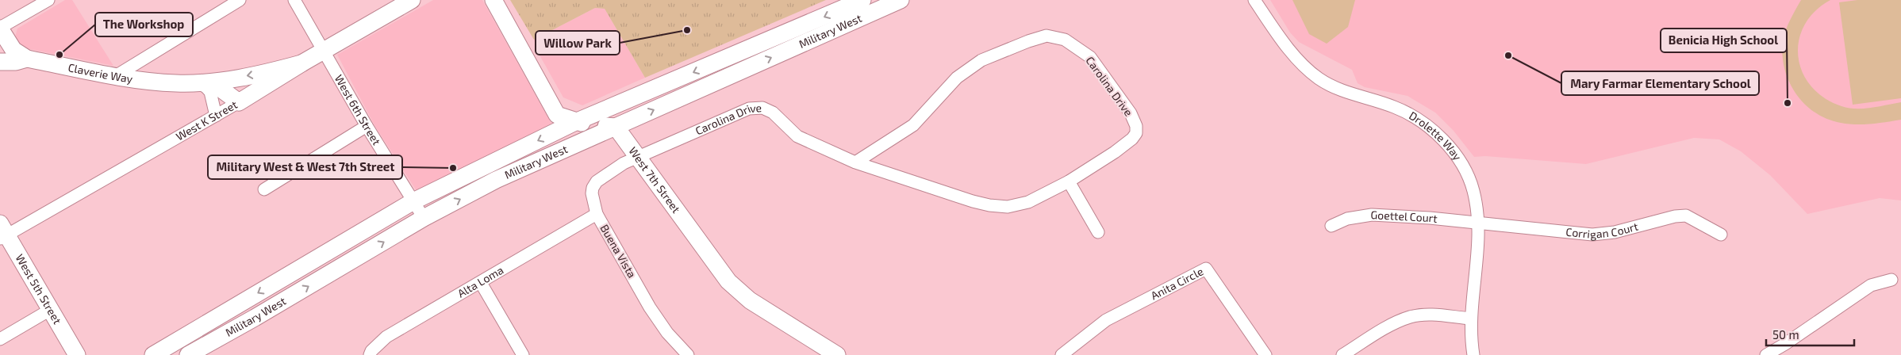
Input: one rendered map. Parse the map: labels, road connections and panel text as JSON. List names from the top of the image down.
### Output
{
  "streets": {
    "main road": [
      "Military West",
      "Claverie Way",
      "West K Street",
      "West 7th Street",
      "West 5th Street"
    ],
    "street": [
      "Carolina Drive",
      "West 6th Street",
      "Drolette Way",
      "Goettel Court",
      "Corrigan Court",
      "Buena Vista",
      "Alta Loma",
      "Anita Circle"
    ]
  },
  "crossings": [
    ["Military West", "West 6th Street"],
    ["Military West", "West 7th Street"],
    ["Claverie Way", "West K Street"],
    ["Carolina Drive", "West 7th Street"],
    ["Carolina Drive", "Buena Vista"],
    ["West 6th Street", "West K Street"],
    ["West K Street", "West 5th Street"],
    ["Drolette Way", "Goettel Court"],
    ["Drolette Way", "Corrigan Court"],
    ["West 7th Street", "Buena Vista"],
    ["Goettel Court", "Corrigan Court"],
    ["Buena Vista", "Alta Loma"]
  ],
  "places": [
    "Willow Park",
    "The Workshop",
    "Mary Farmar Elementary School",
    "Benicia High School",
    "Military West & West 7th Street"
  ],
  "scale_bar": "50 m"
}
